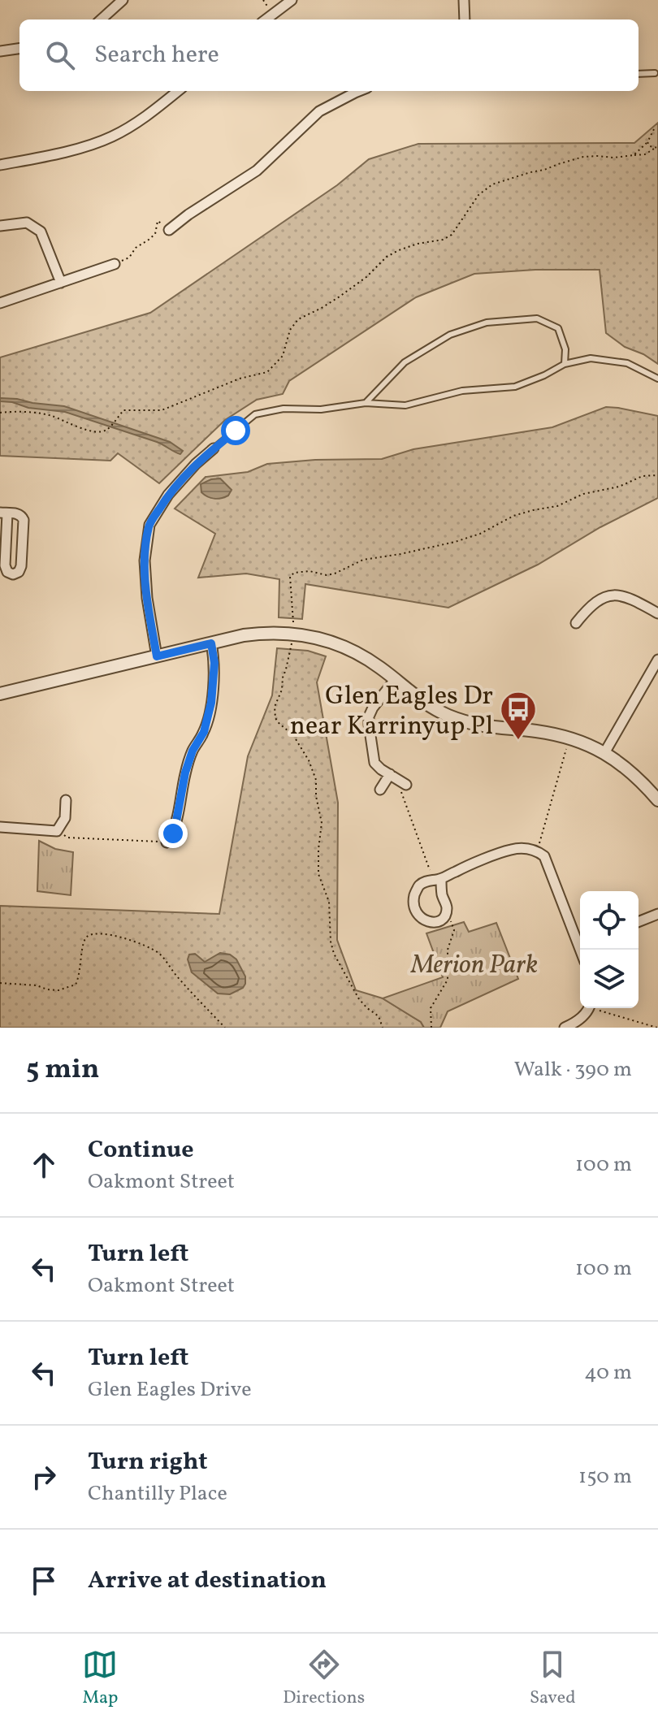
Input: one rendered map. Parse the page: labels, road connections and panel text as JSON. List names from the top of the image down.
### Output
{
  "parks": ["Merion Park"],
  "places": {
    "bus stop": ["Glen Eagles Dr near Karrinyup Pl"]
  },
  "page": {
    "search": "Search here",
    "heading": ["5 min", "Walk · 390 m"],
    "list": [
      ["Continue", "Oakmont Street", "100 m"],
      ["Turn left", "Oakmont Street", "100 m"],
      ["Turn left", "Glen Eagles Drive", "40 m"],
      ["Turn right", "Chantilly Place", "150 m"],
      "Arrive at destination"
    ],
    "nav": ["Map", "Directions", "Saved"]
  }
}
